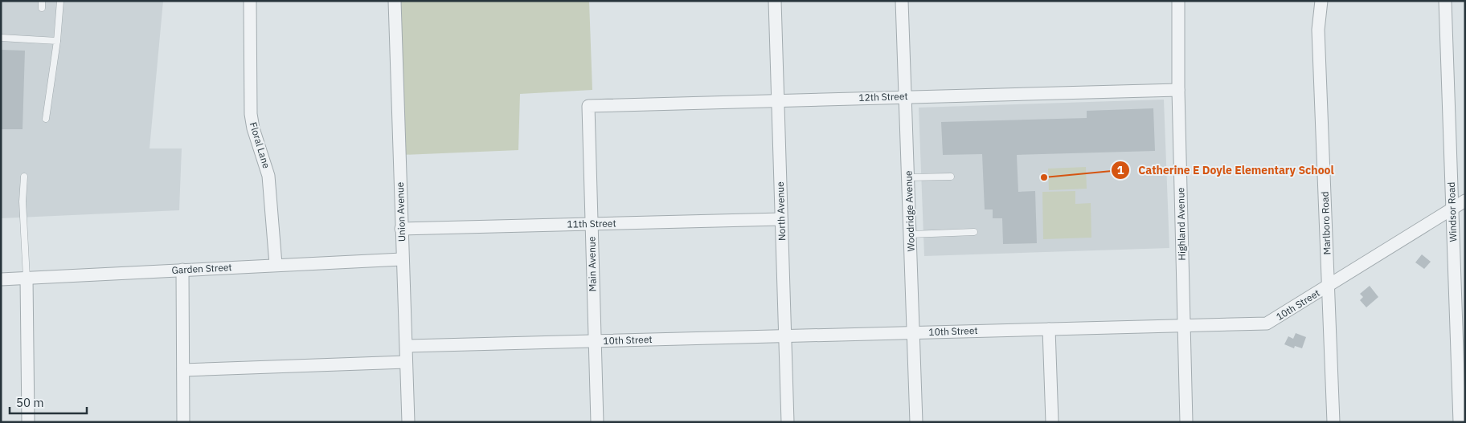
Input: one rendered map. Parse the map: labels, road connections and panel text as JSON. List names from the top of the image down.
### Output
{
  "streets": {
    "street": [
      "12th Street",
      "Floral Lane",
      "North Avenue",
      "Woodridge Avenue",
      "Union Avenue",
      "Windsor Road",
      "Marlboro Road",
      "11th Street",
      "Highland Avenue",
      "Main Avenue",
      "Garden Street",
      "10th Street"
    ]
  },
  "crossings": [
    ["12th Street", "North Avenue"],
    ["12th Street", "Woodridge Avenue"],
    ["12th Street", "Highland Avenue"],
    ["12th Street", "Main Avenue"],
    ["Floral Lane", "Garden Street"],
    ["North Avenue", "11th Street"],
    ["North Avenue", "10th Street"],
    ["Woodridge Avenue", "10th Street"],
    ["Union Avenue", "11th Street"],
    ["Union Avenue", "Garden Street"],
    ["Union Avenue", "10th Street"],
    ["Windsor Road", "10th Street"],
    ["Marlboro Road", "10th Street"],
    ["11th Street", "Main Avenue"],
    ["Highland Avenue", "10th Street"],
    ["Main Avenue", "10th Street"]
  ],
  "places": ["Catherine E Doyle Elementary School"],
  "scale_bar": "50 m"
}
